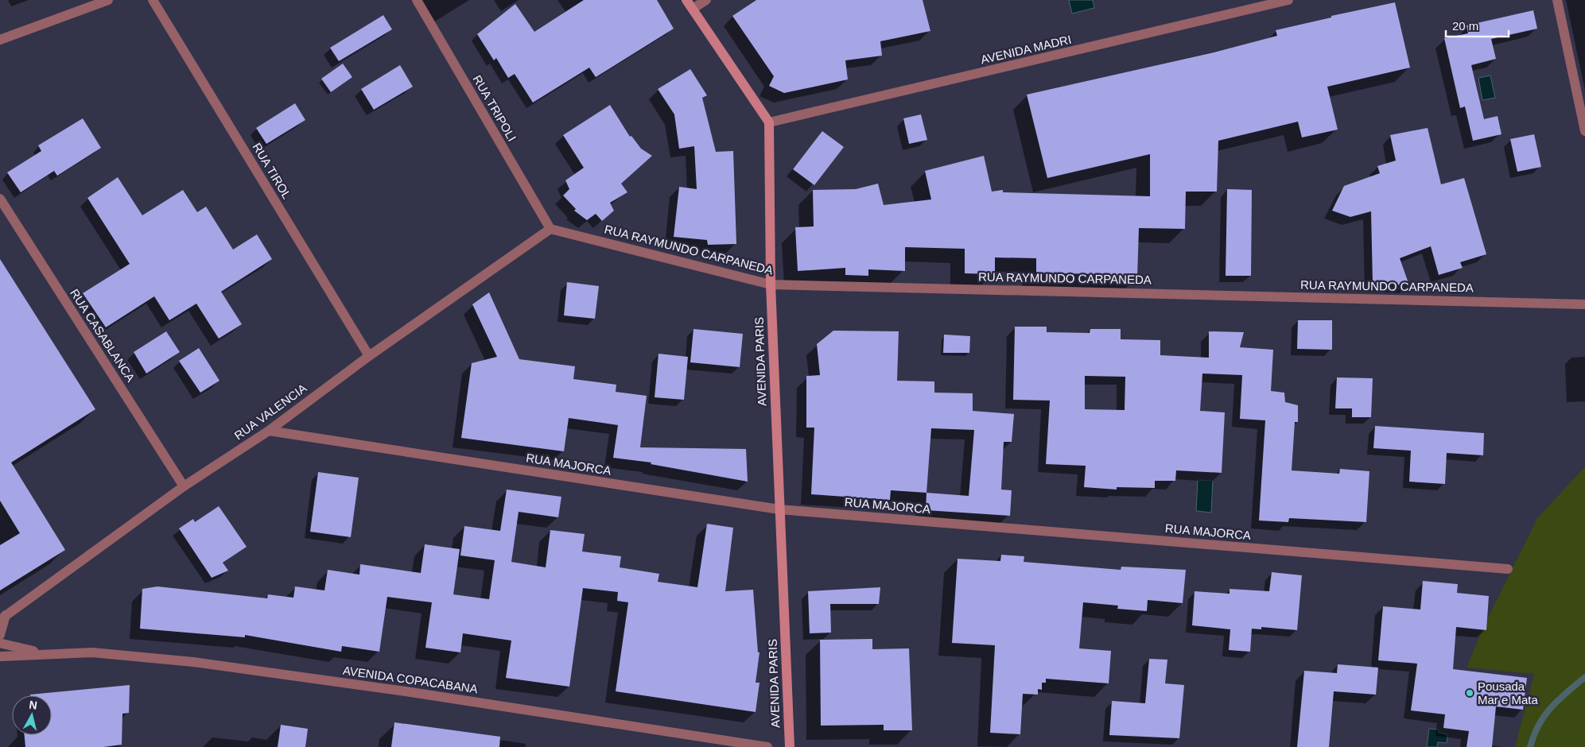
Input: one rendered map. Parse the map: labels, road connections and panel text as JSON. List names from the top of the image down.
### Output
{
  "streets": {
    "street": [
      "AVENIDA MADRI",
      "RUA TRIPOLI",
      "RUA TIROL",
      "RUA RAYMUNDO CARPANEDA",
      "RUA CASABLANCA",
      "AVENIDA PARIS",
      "RUA VALENCIA",
      "RUA MAJORCA",
      "AVENIDA COPACABANA"
    ]
  },
  "crossings": [
    ["AVENIDA MADRI", "AVENIDA PARIS"],
    ["RUA TRIPOLI", "RUA RAYMUNDO CARPANEDA"],
    ["RUA TRIPOLI", "RUA VALENCIA"],
    ["RUA TIROL", "RUA VALENCIA"],
    ["RUA RAYMUNDO CARPANEDA", "AVENIDA PARIS"],
    ["RUA RAYMUNDO CARPANEDA", "RUA VALENCIA"],
    ["RUA CASABLANCA", "RUA VALENCIA"],
    ["AVENIDA PARIS", "RUA MAJORCA"],
    ["RUA VALENCIA", "RUA MAJORCA"],
    ["RUA VALENCIA", "AVENIDA COPACABANA"]
  ],
  "places": ["Pousada Mar e Mata"],
  "scale_bar": "20 m",
  "north": "top"
}
